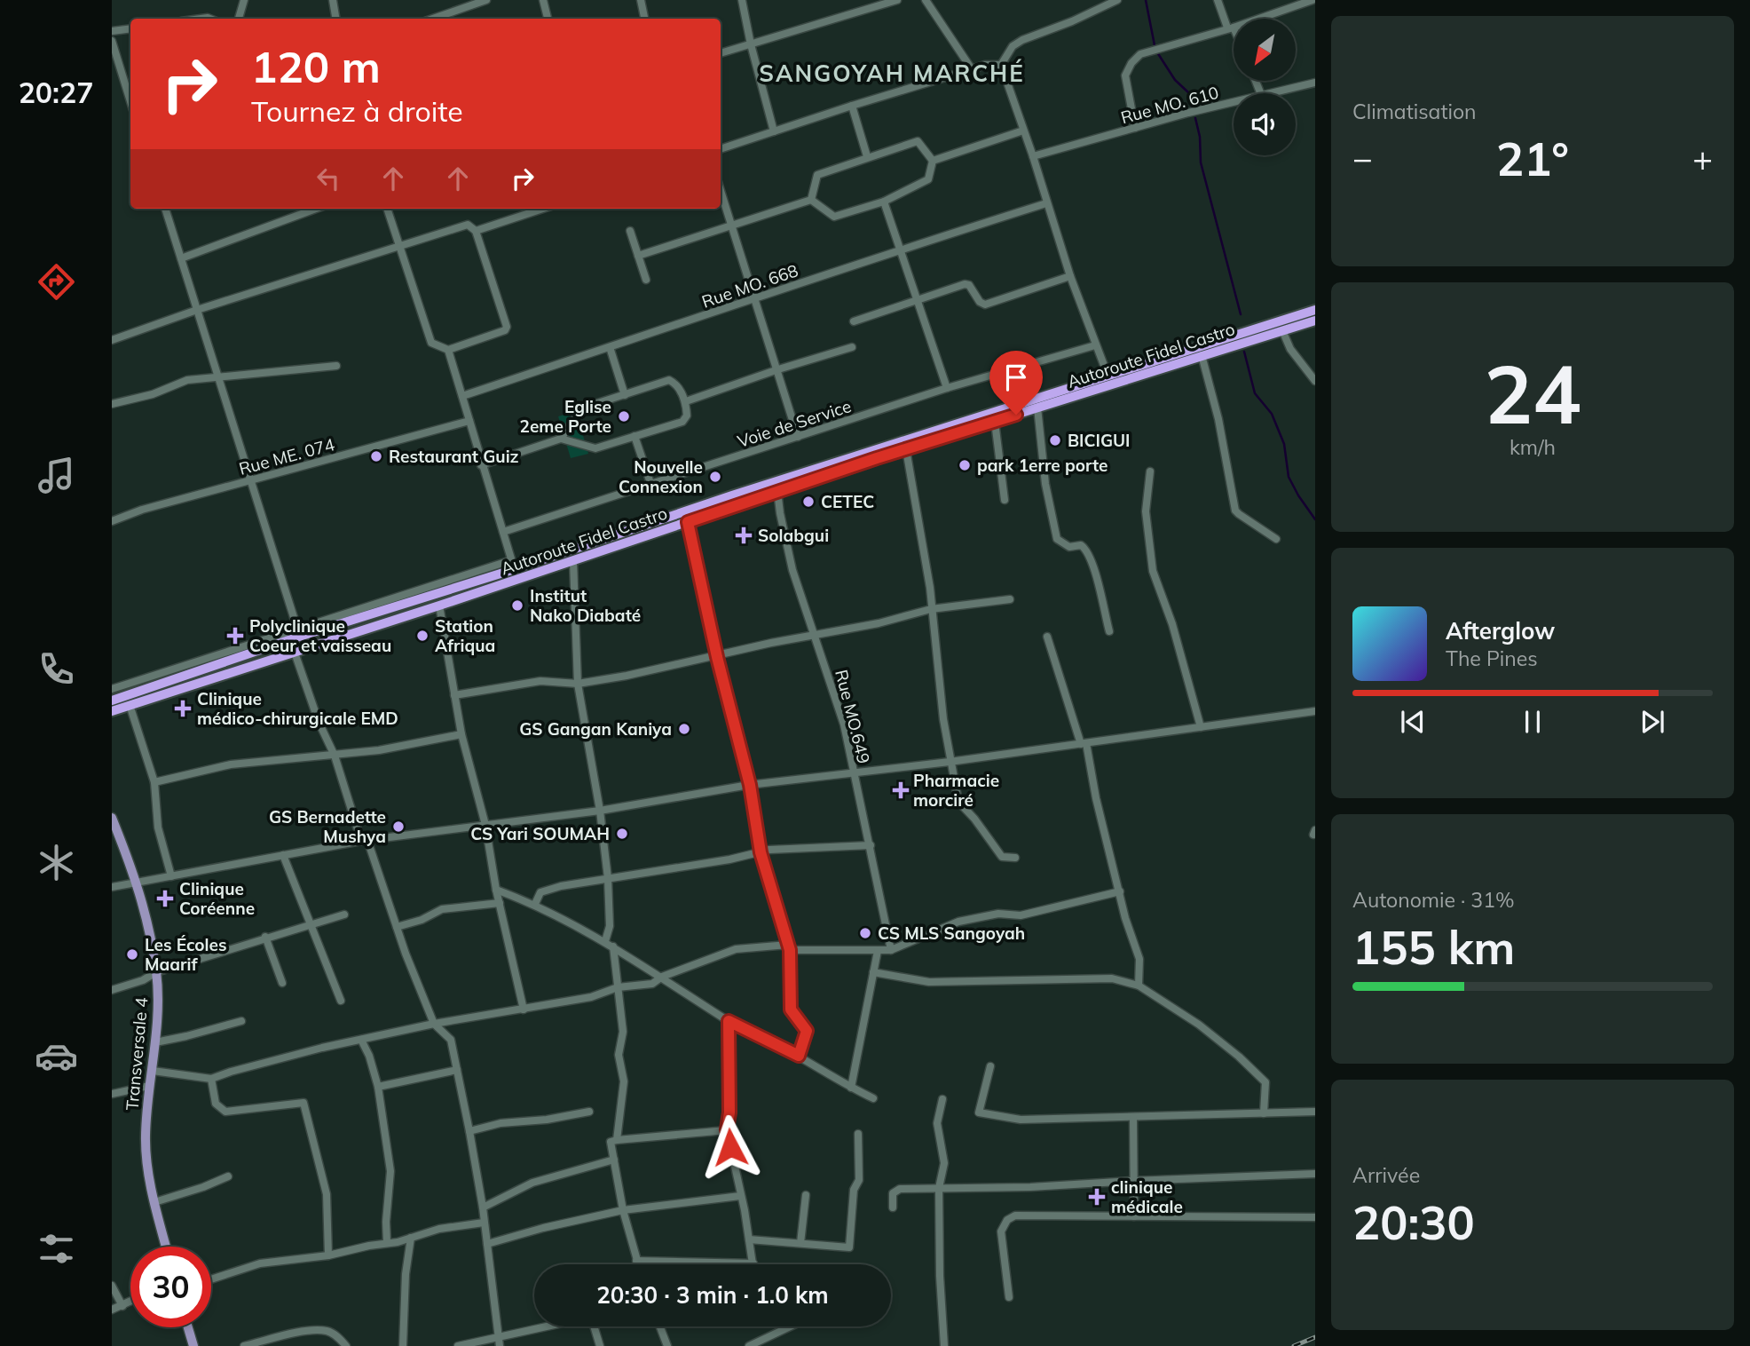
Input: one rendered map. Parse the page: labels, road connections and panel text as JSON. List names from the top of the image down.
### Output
{
  "streets": {
    "highway": ["Autoroute Fidel Castro"],
    "main road": ["Transversale 4"],
    "street": [
      "Rue MO. 610",
      "Rue MO. 668",
      "Voie de Service",
      "Rue ME. 074",
      "Rue MO.649"
    ]
  },
  "crossings": [
    ["Autoroute Fidel Castro", "Rue MO.649"]
  ],
  "districts": ["SANGOYAH MARCHÉ"],
  "places": {
    "other": [
      "Eglise 2eme Porte",
      "BICIGUI",
      "Restaurant Guiz",
      "park 1erre porte",
      "Nouvelle Connexion",
      "CETEC",
      "Institut Nako Diabaté",
      "Station Afriqua",
      "GS Gangan Kaniya",
      "GS Bernadette Mushya",
      "CS Yari SOUMAH",
      "CS MLS Sangoyah",
      "Les Écoles Maarif"
    ],
    "health": [
      "Solabgui",
      "Polyclinique Coeur et vaisseau",
      "Clinique médico-chirurgicale EMD",
      "Pharmacie morciré",
      "Clinique Coréenne",
      "clinique médicale"
    ]
  },
  "north": "bottom left",
  "page": {
    "tabs": "20:27",
    "tile": [
      "Climatisation",
      ["24", "km/h"],
      ["Autonomie · 31%", "155 km"],
      ["Arrivée", "20:30"]
    ],
    "turn": ["120 m", "Tournez à droite"],
    "heat": ["−", "21°", "+"],
    "song": ["Afterglow", "The Pines"],
    "limit": "30",
    "trip": "20:30 · 3 min · 1.0 km"
  }
}
